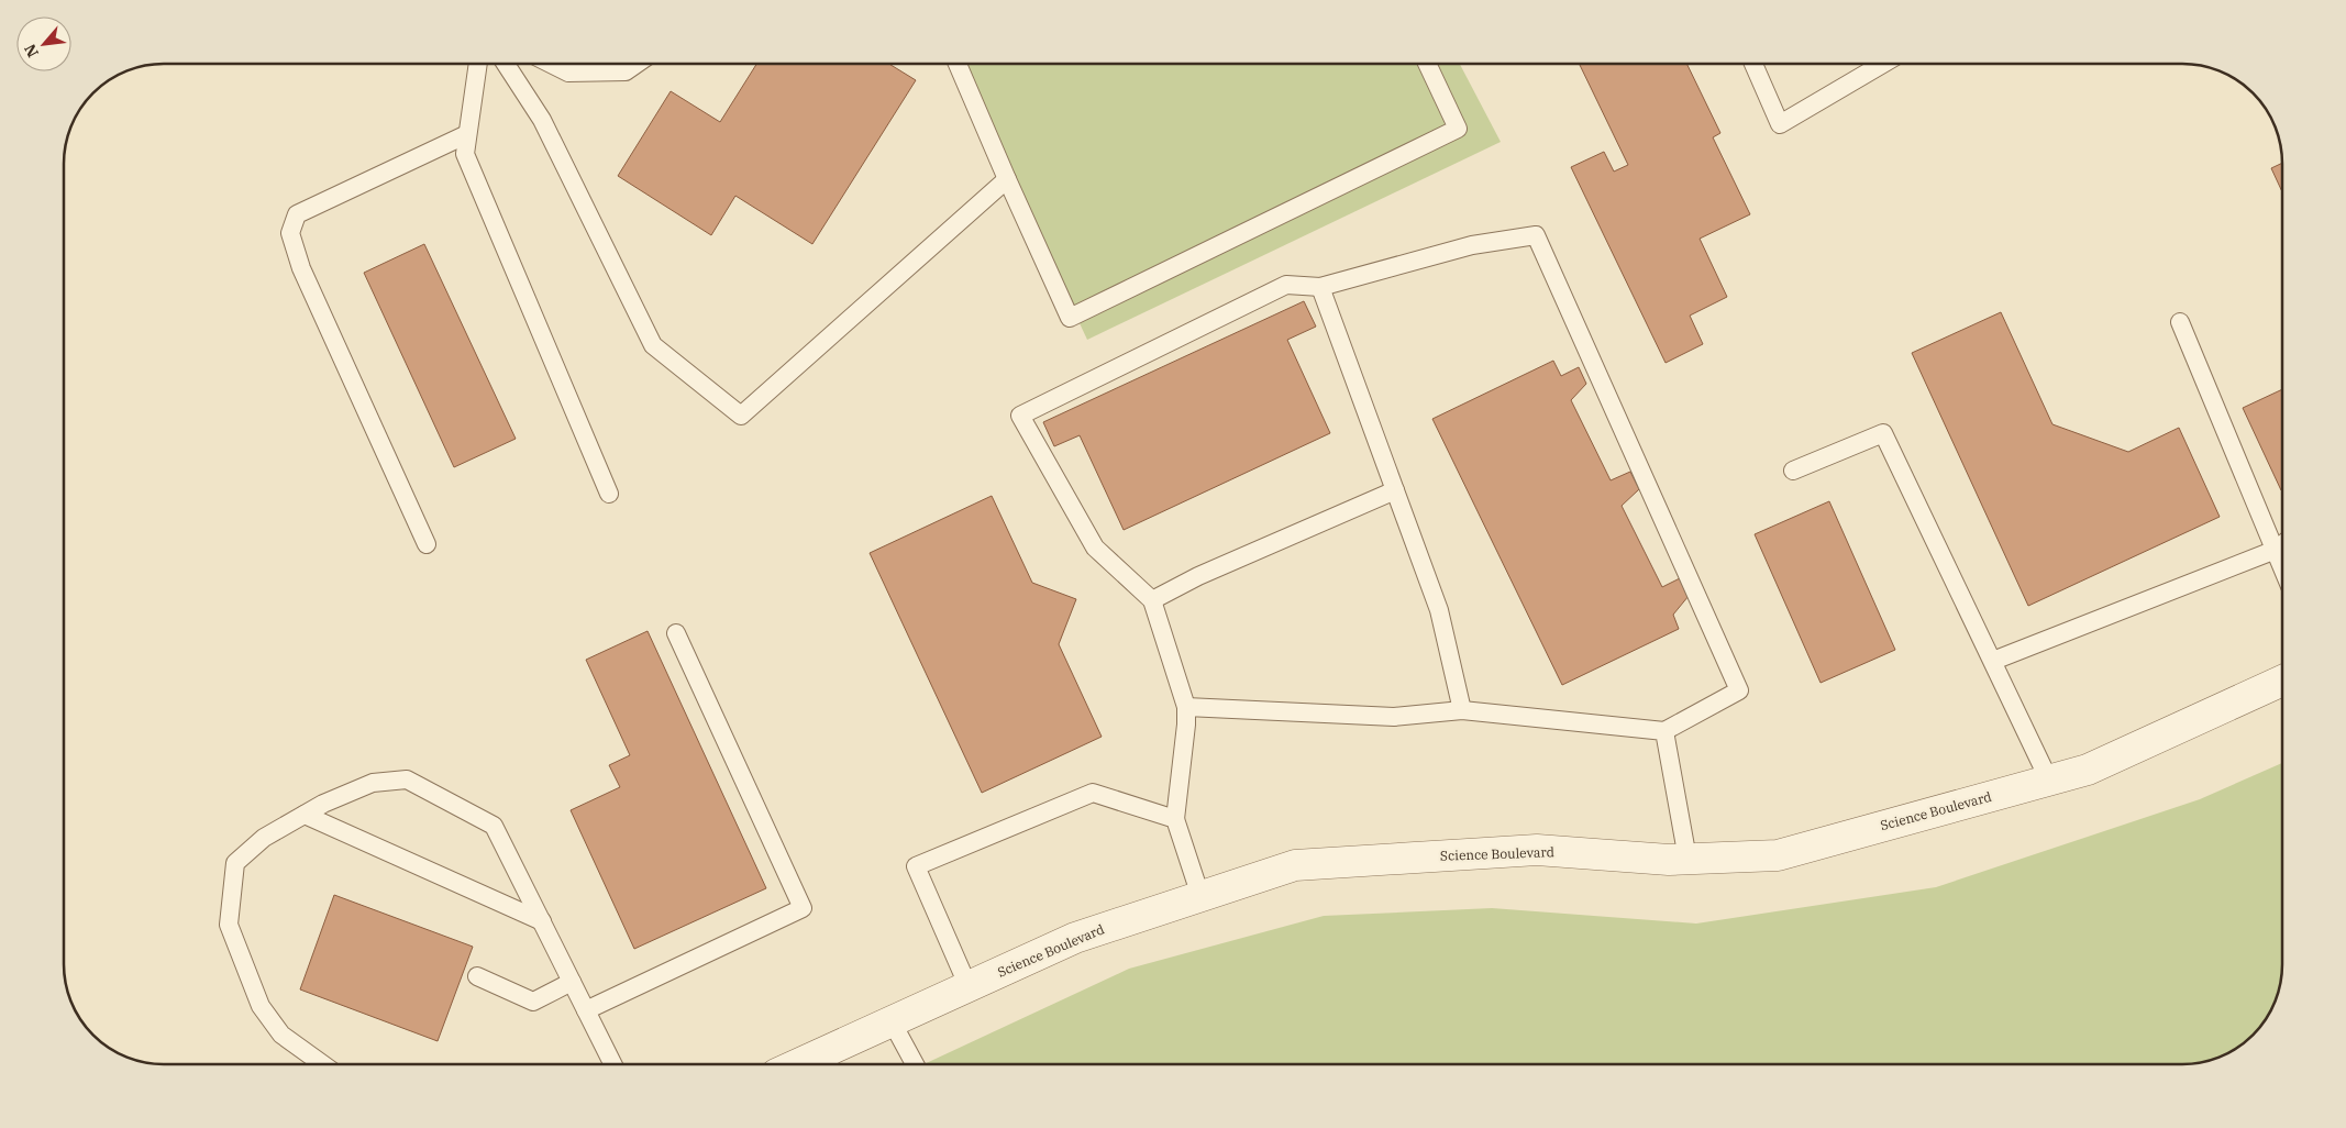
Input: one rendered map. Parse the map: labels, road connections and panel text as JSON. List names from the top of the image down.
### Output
{
  "streets": {
    "street": ["Science Boulevard"]
  },
  "north": "bottom left"
}
